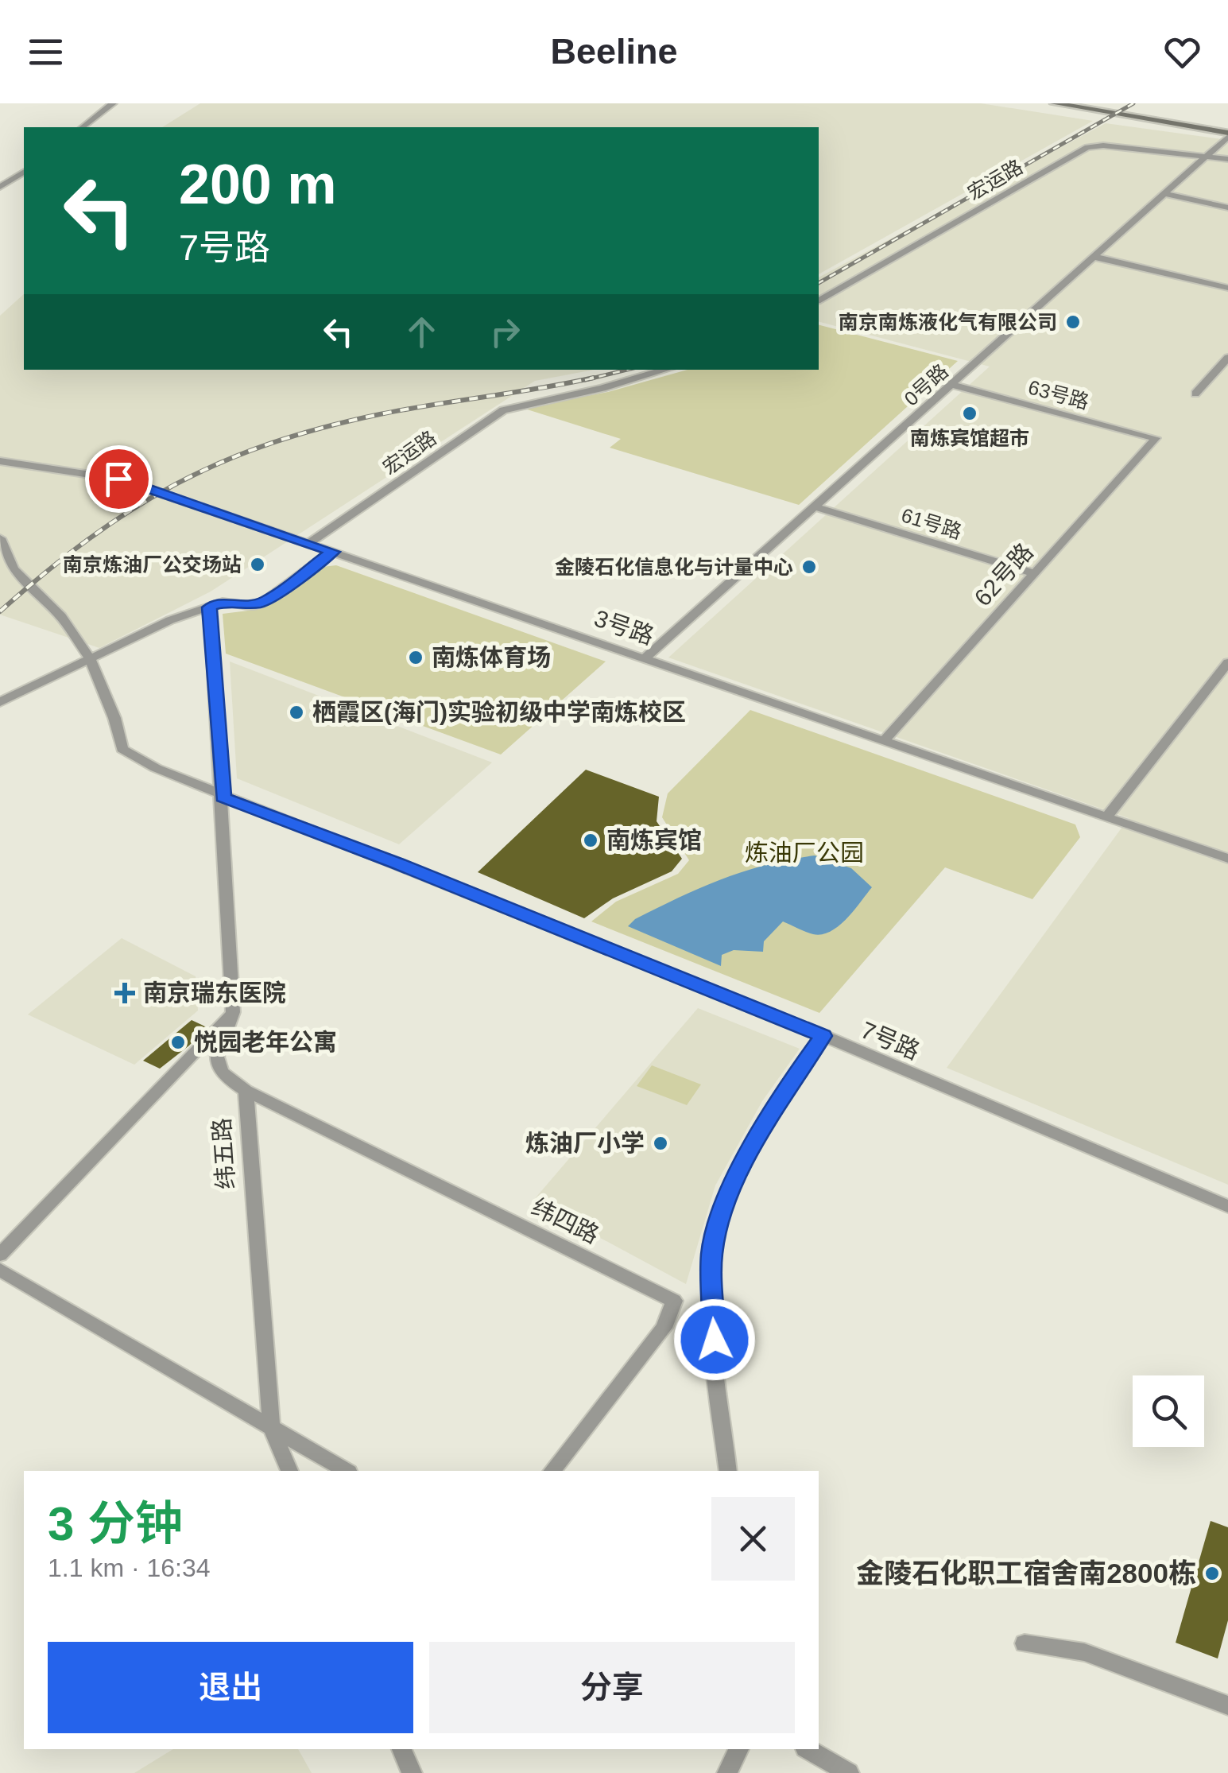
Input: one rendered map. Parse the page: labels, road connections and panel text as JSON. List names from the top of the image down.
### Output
{
  "streets": {
    "street": [
      "宏运路",
      "0号路",
      "63号路",
      "61号路",
      "62号路",
      "3号路",
      "7号路",
      "纬五路",
      "纬四路"
    ]
  },
  "crossings": [
    ["宏运路", "0号路"],
    ["宏运路", "3号路"],
    ["0号路", "63号路"],
    ["0号路", "61号路"],
    ["0号路", "3号路"],
    ["63号路", "62号路"],
    ["61号路", "62号路"],
    ["62号路", "3号路"],
    ["7号路", "纬五路"],
    ["纬五路", "纬四路"]
  ],
  "parks": ["炼油厂公园"],
  "places": {
    "other": [
      "南京南炼液化气有限公司",
      "南炼宾馆超市",
      "南京炼油厂公交场站",
      "金陵石化信息化与计量中心",
      "南炼体育场",
      "栖霞区(海门)实验初级中学南炼校区",
      "南炼宾馆",
      "悦园老年公寓",
      "炼油厂小学",
      "金陵石化职工宿舍南2800栋"
    ],
    "health": ["南京瑞东医院"]
  },
  "page": {
    "header": "Beeline",
    "turn": ["200 m", "7号路"],
    "heading": ["3 分钟", "1.1 km · 16:34"],
    "buttons": ["退出", "分享"]
  }
}
